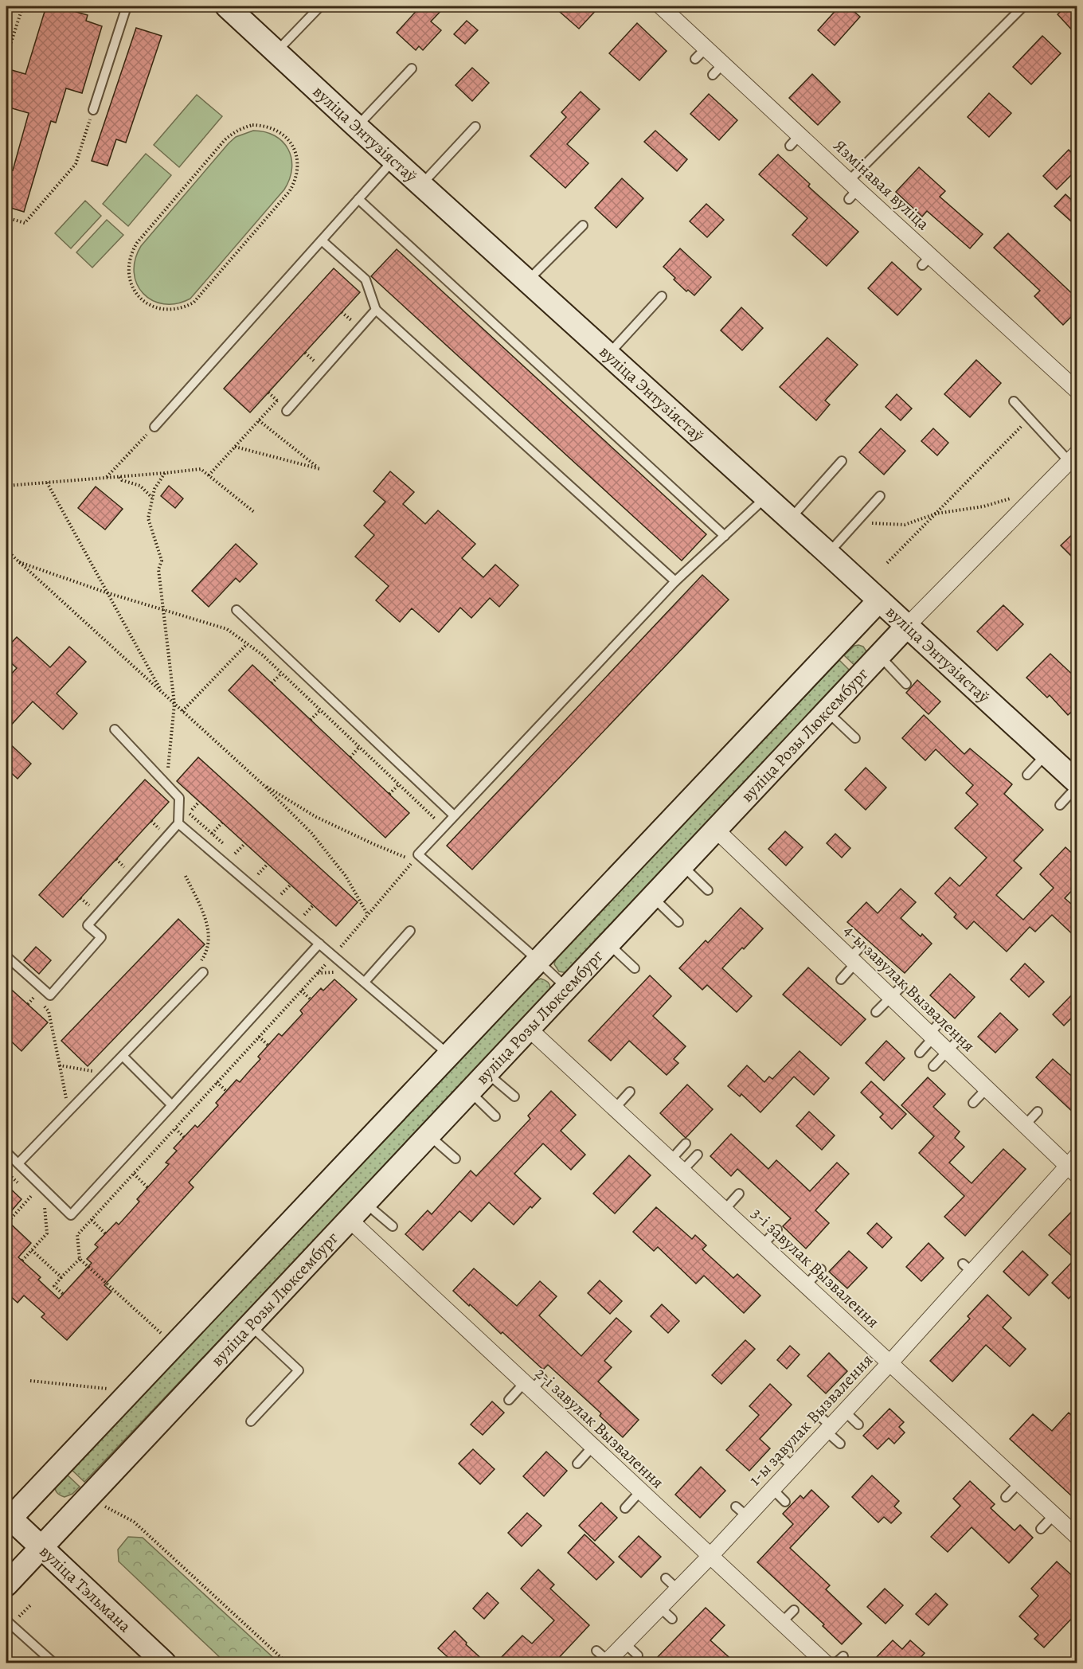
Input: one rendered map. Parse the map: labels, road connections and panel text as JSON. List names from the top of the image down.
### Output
{
  "streets": {
    "main road": ["вуліца Энтузіястаў", "вуліца Розы Люксембург", "вуліца Тэльмана"],
    "street": [
      "Язмінавая вуліца",
      "4-ы завулак Вызвалення",
      "3-і завулак Вызвалення",
      "1-ы завулак Вызвалення",
      "2-і завулак Вызвалення"
    ]
  },
  "crossings": [
    ["вуліца Энтузіястаў", "вуліца Розы Люксембург"],
    ["вуліца Розы Люксембург", "4-ы завулак Вызвалення"],
    ["вуліца Розы Люксембург", "3-і завулак Вызвалення"],
    ["вуліца Розы Люксембург", "2-і завулак Вызвалення"],
    ["вуліца Розы Люксембург", "вуліца Тэльмана"],
    ["4-ы завулак Вызвалення", "1-ы завулак Вызвалення"],
    ["3-і завулак Вызвалення", "1-ы завулак Вызвалення"],
    ["1-ы завулак Вызвалення", "2-і завулак Вызвалення"]
  ]
}
